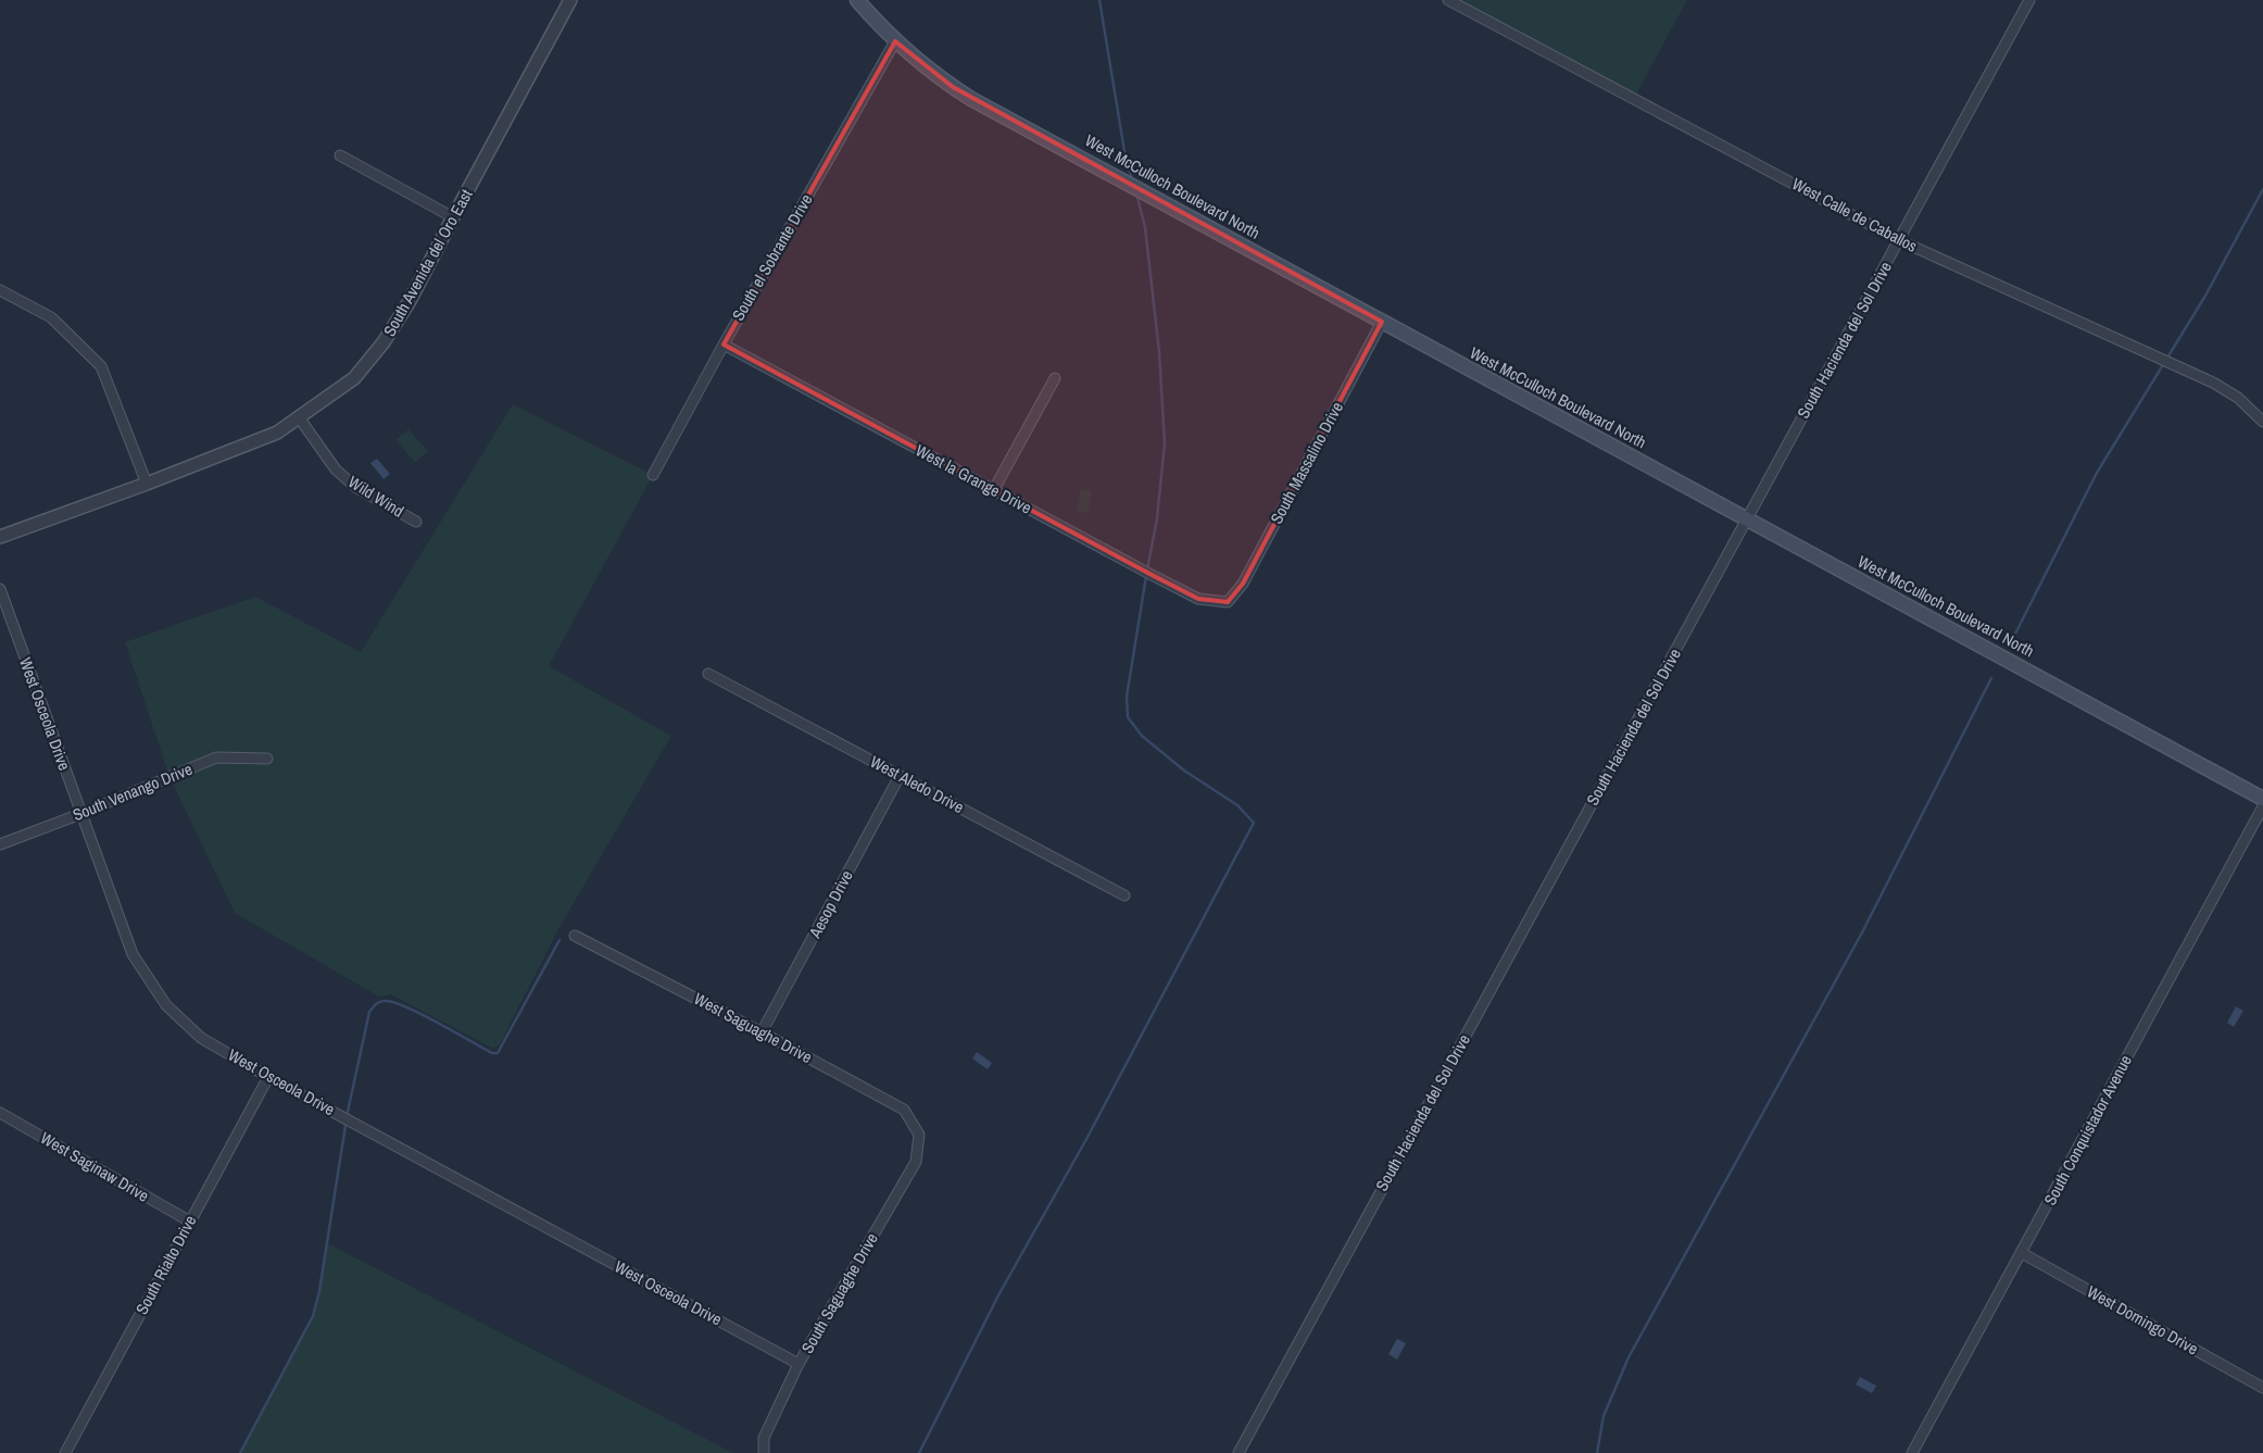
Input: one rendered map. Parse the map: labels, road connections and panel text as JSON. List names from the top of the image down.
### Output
{
  "streets": {
    "main road": ["West McCulloch Boulevard North"],
    "street": [
      "West Calle de Caballos",
      "South el Sobrante Drive",
      "South Avenida del Oro East",
      "South Hacienda del Sol Drive",
      "South Massalino Drive",
      "West la Grange Drive",
      "Wild Wind",
      "West Osceola Drive",
      "West Aledo Drive",
      "South Venango Drive",
      "Aesop Drive",
      "West Saguaghe Drive",
      "South Conquistador Avenue",
      "West Saginaw Drive",
      "South Rialto Drive",
      "South Saguaghe Drive",
      "West Domingo Drive"
    ]
  },
  "crossings": [
    ["West McCulloch Boulevard North", "South el Sobrante Drive"],
    ["West McCulloch Boulevard North", "South Hacienda del Sol Drive"],
    ["West McCulloch Boulevard North", "South Massalino Drive"],
    ["West Calle de Caballos", "South Hacienda del Sol Drive"],
    ["South el Sobrante Drive", "West la Grange Drive"],
    ["South Avenida del Oro East", "Wild Wind"],
    ["South Massalino Drive", "West la Grange Drive"],
    ["West Osceola Drive", "South Venango Drive"],
    ["West Osceola Drive", "South Rialto Drive"],
    ["West Osceola Drive", "South Saguaghe Drive"],
    ["West Aledo Drive", "Aesop Drive"],
    ["Aesop Drive", "West Saguaghe Drive"],
    ["West Saguaghe Drive", "South Saguaghe Drive"],
    ["South Conquistador Avenue", "West Domingo Drive"],
    ["West Saginaw Drive", "South Rialto Drive"]
  ]
}
